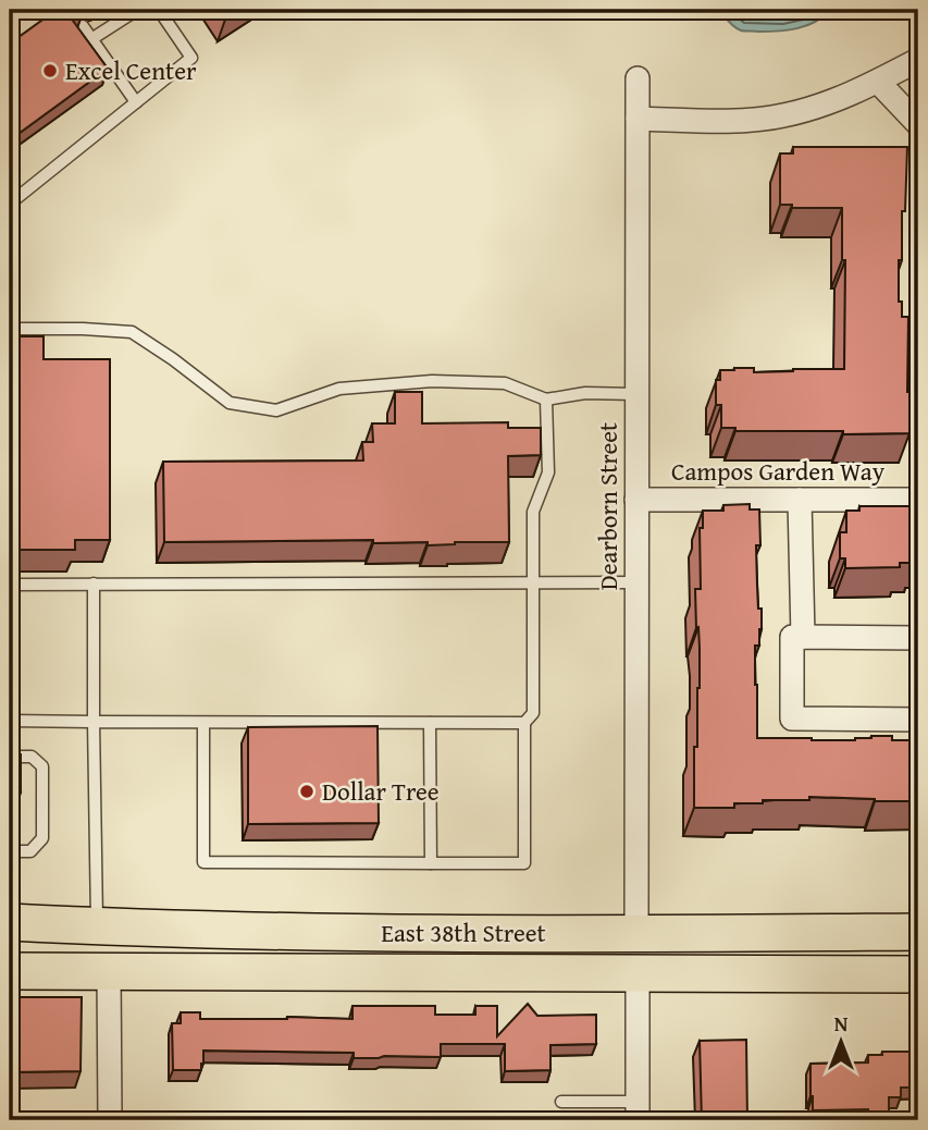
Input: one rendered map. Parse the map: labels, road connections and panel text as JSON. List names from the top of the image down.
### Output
{
  "streets": {
    "main road": ["East 38th Street"],
    "street": ["Campos Garden Way", "Dearborn Street"]
  },
  "crossings": [
    ["Campos Garden Way", "Dearborn Street"],
    ["Dearborn Street", "East 38th Street"]
  ],
  "places": ["Excel Center", "Dollar Tree"],
  "north": "top"
}
